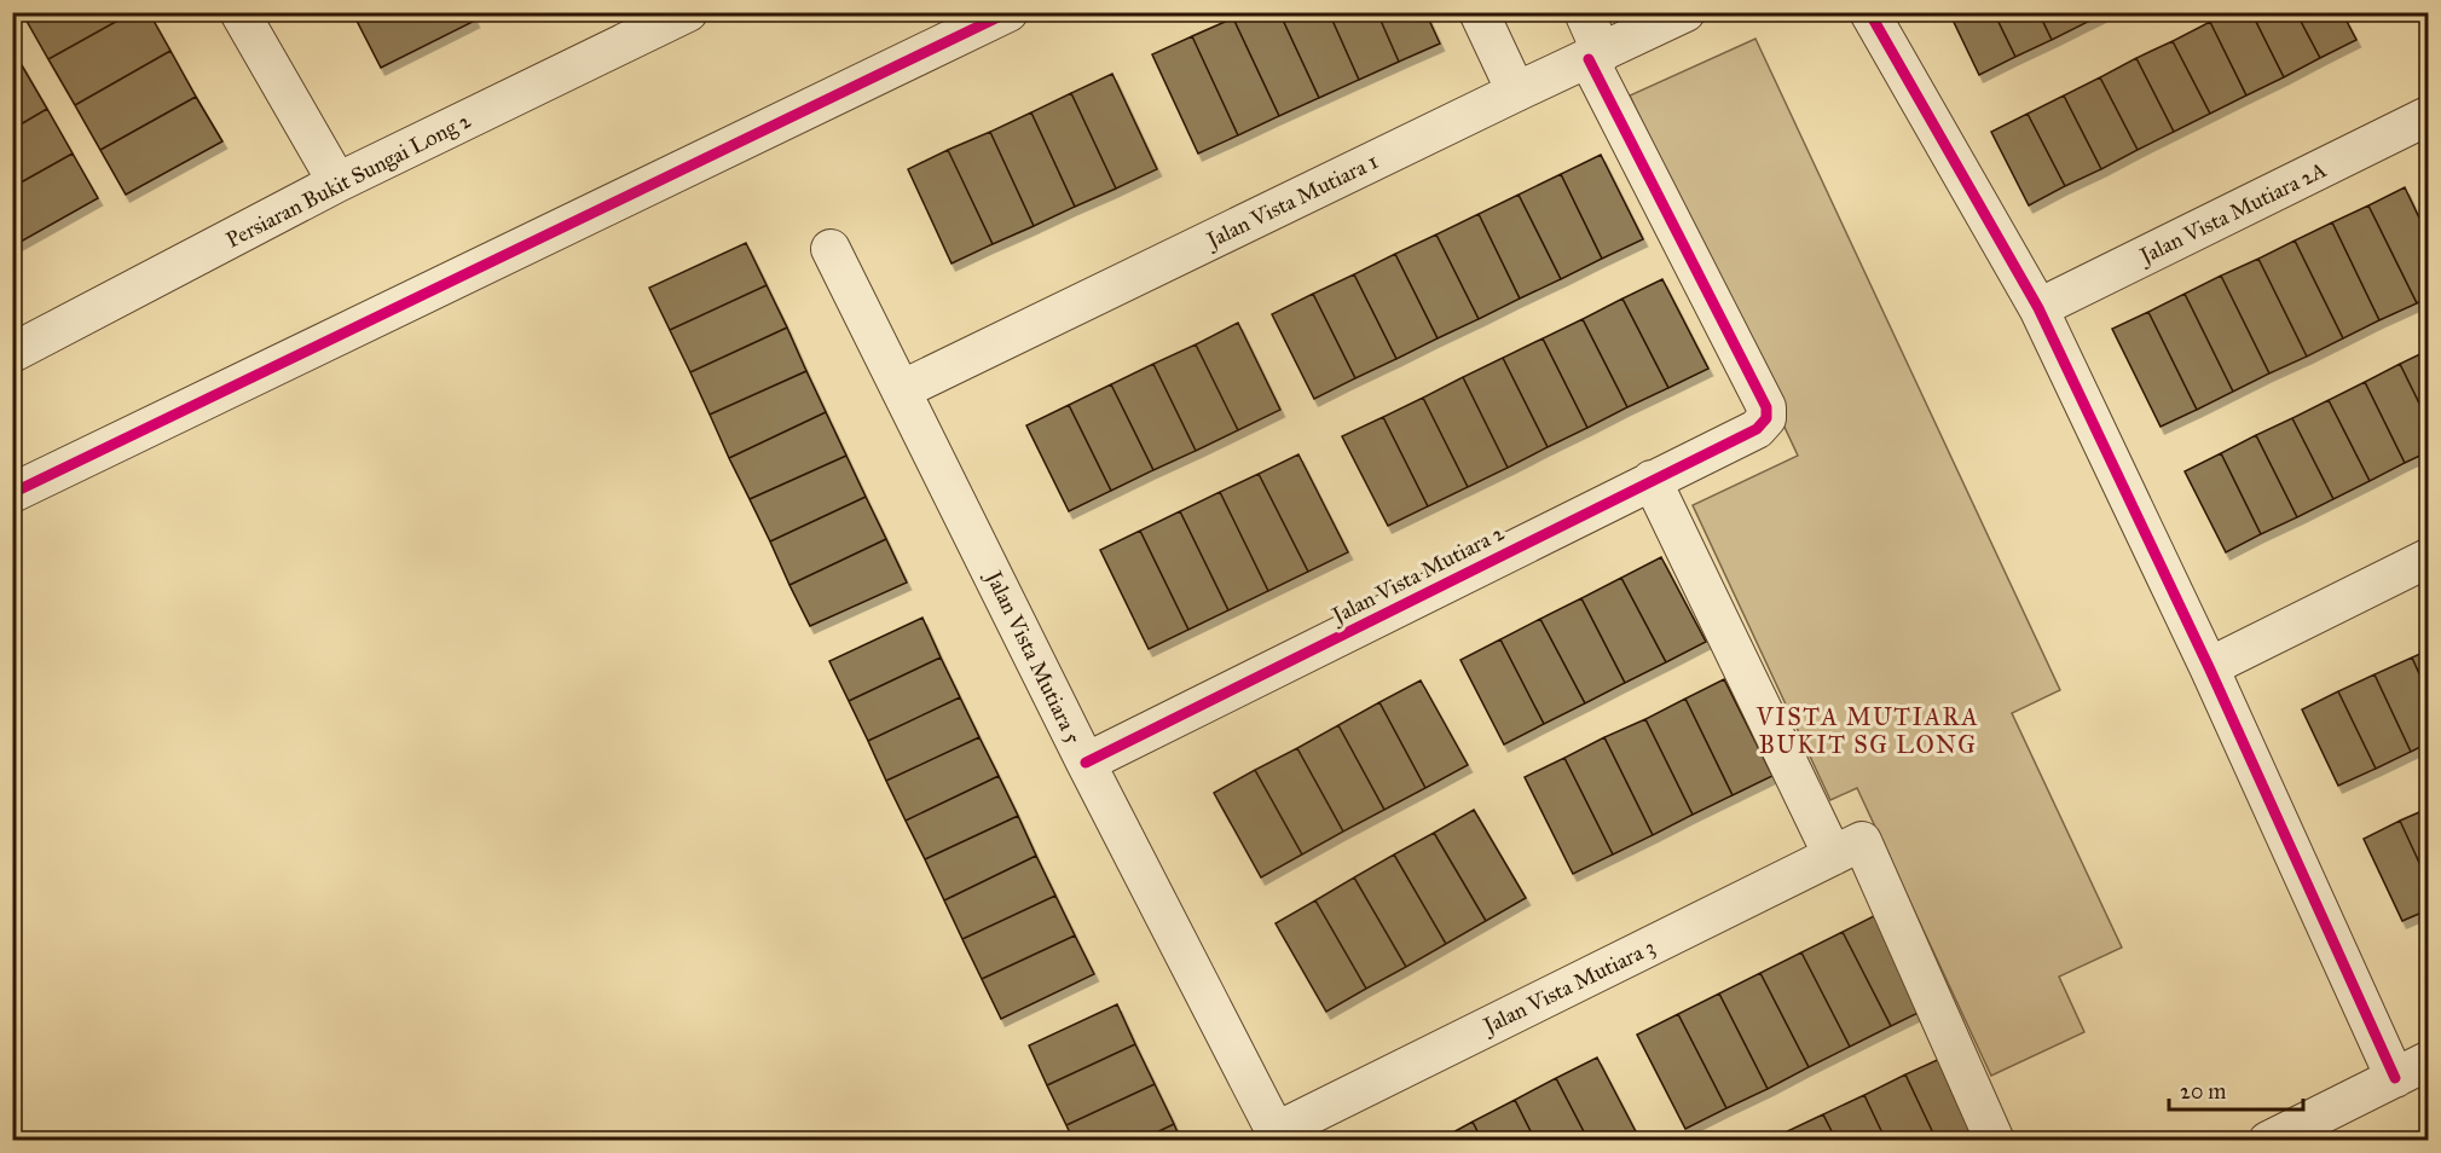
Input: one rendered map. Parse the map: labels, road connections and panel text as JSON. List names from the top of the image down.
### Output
{
  "streets": {
    "street": [
      "Persiaran Bukit Sungai Long 2",
      "Jalan Vista Mutiara 1",
      "Jalan Vista Mutiara 2A",
      "Jalan Vista Mutiara 2",
      "Jalan Vista Mutiara 5",
      "Jalan Vista Mutiara 3"
    ]
  },
  "crossings": [
    ["Jalan Vista Mutiara 1", "Jalan Vista Mutiara 2"],
    ["Jalan Vista Mutiara 1", "Jalan Vista Mutiara 5"],
    ["Jalan Vista Mutiara 2", "Jalan Vista Mutiara 5"],
    ["Jalan Vista Mutiara 5", "Jalan Vista Mutiara 3"]
  ],
  "districts": ["VISTA MUTIARA BUKIT SG LONG"],
  "scale_bar": "20 m"
}
